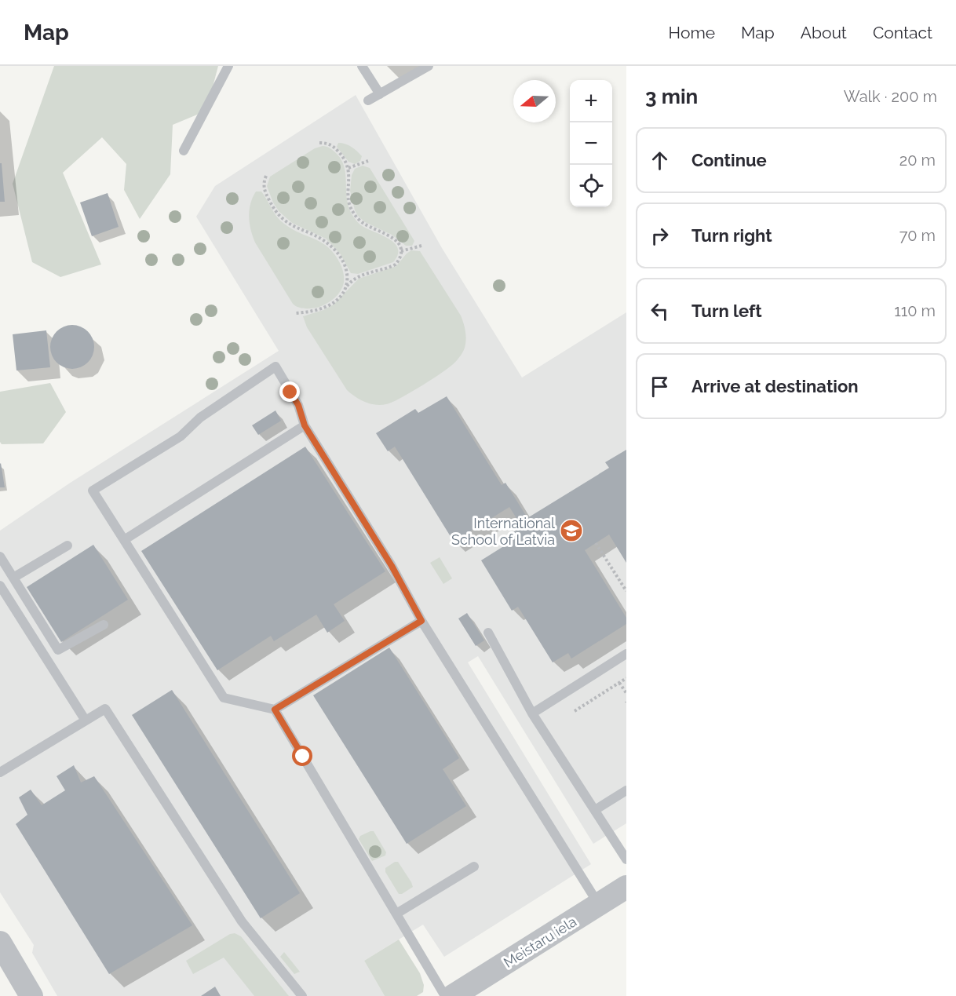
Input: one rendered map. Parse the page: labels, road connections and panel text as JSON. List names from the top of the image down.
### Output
{
  "streets": {
    "street": ["Meistaru iela"]
  },
  "places": {
    "school or university": ["International School of Latvia"]
  },
  "north": "left",
  "page": {
    "header": "Map",
    "nav": [
      "Home",
      "Map",
      "About",
      "Contact"
    ],
    "heading": ["3 min", "Walk · 200 m"],
    "map_buttons": ["+", "−"],
    "list": [
      ["Continue", "20 m"],
      ["Turn right", "70 m"],
      ["Turn left", "110 m"],
      "Arrive at destination"
    ]
  }
}
